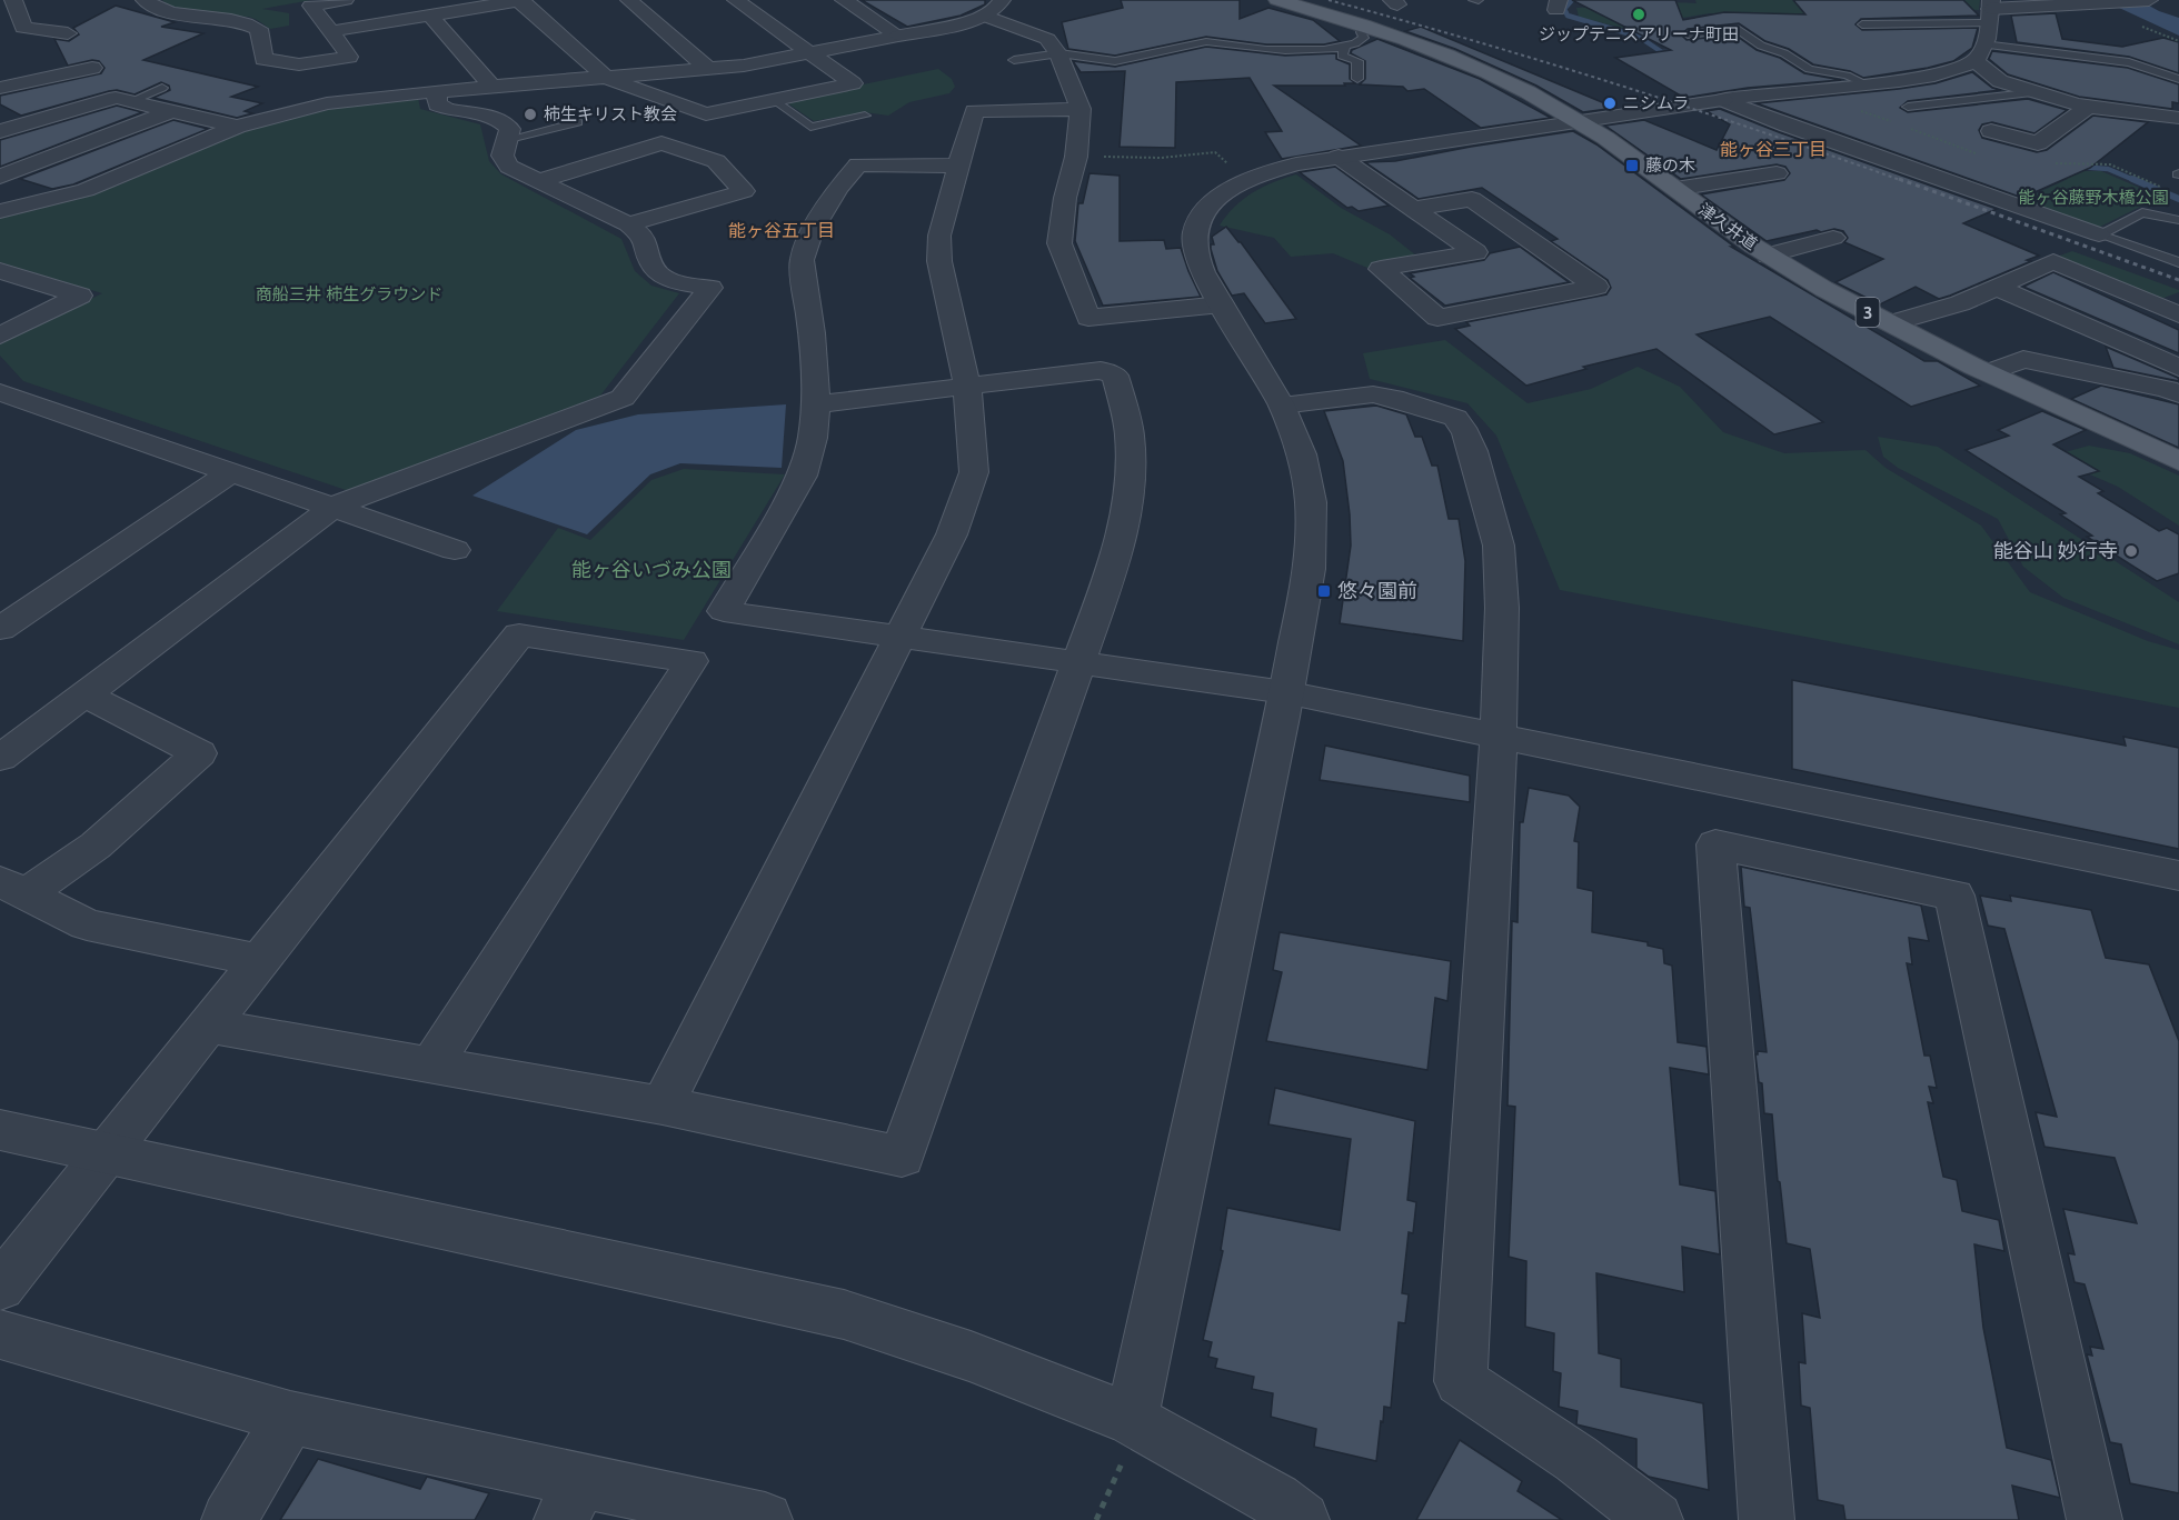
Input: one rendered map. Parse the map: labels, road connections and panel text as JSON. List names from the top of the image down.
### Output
{
  "streets": {
    "main road": ["津久井道", "3"]
  },
  "districts": ["能ヶ谷三丁目", "能ヶ谷五丁目"],
  "parks": ["能ヶ谷藤野木橋公園", "商船三井 柿生グラウンド", "能ヶ谷いづみ公園"],
  "places": {
    "other": [
      "ジップテニスアリーナ町田",
      "ニシムラ",
      "柿生キリスト教会",
      "能谷山 妙行寺"
    ],
    "transit": ["藤の木", "悠々園前"]
  }
}
